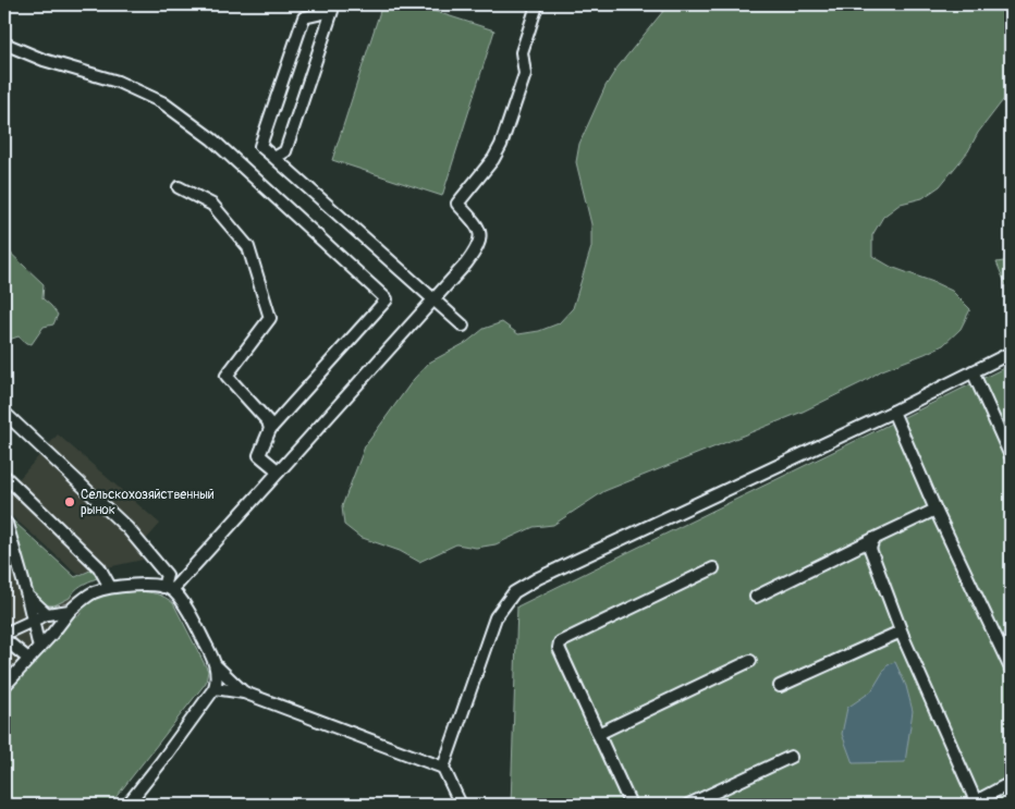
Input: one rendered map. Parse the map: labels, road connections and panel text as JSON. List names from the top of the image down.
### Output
{
  "places": ["Сельскохозяйственный рынок"]
}
